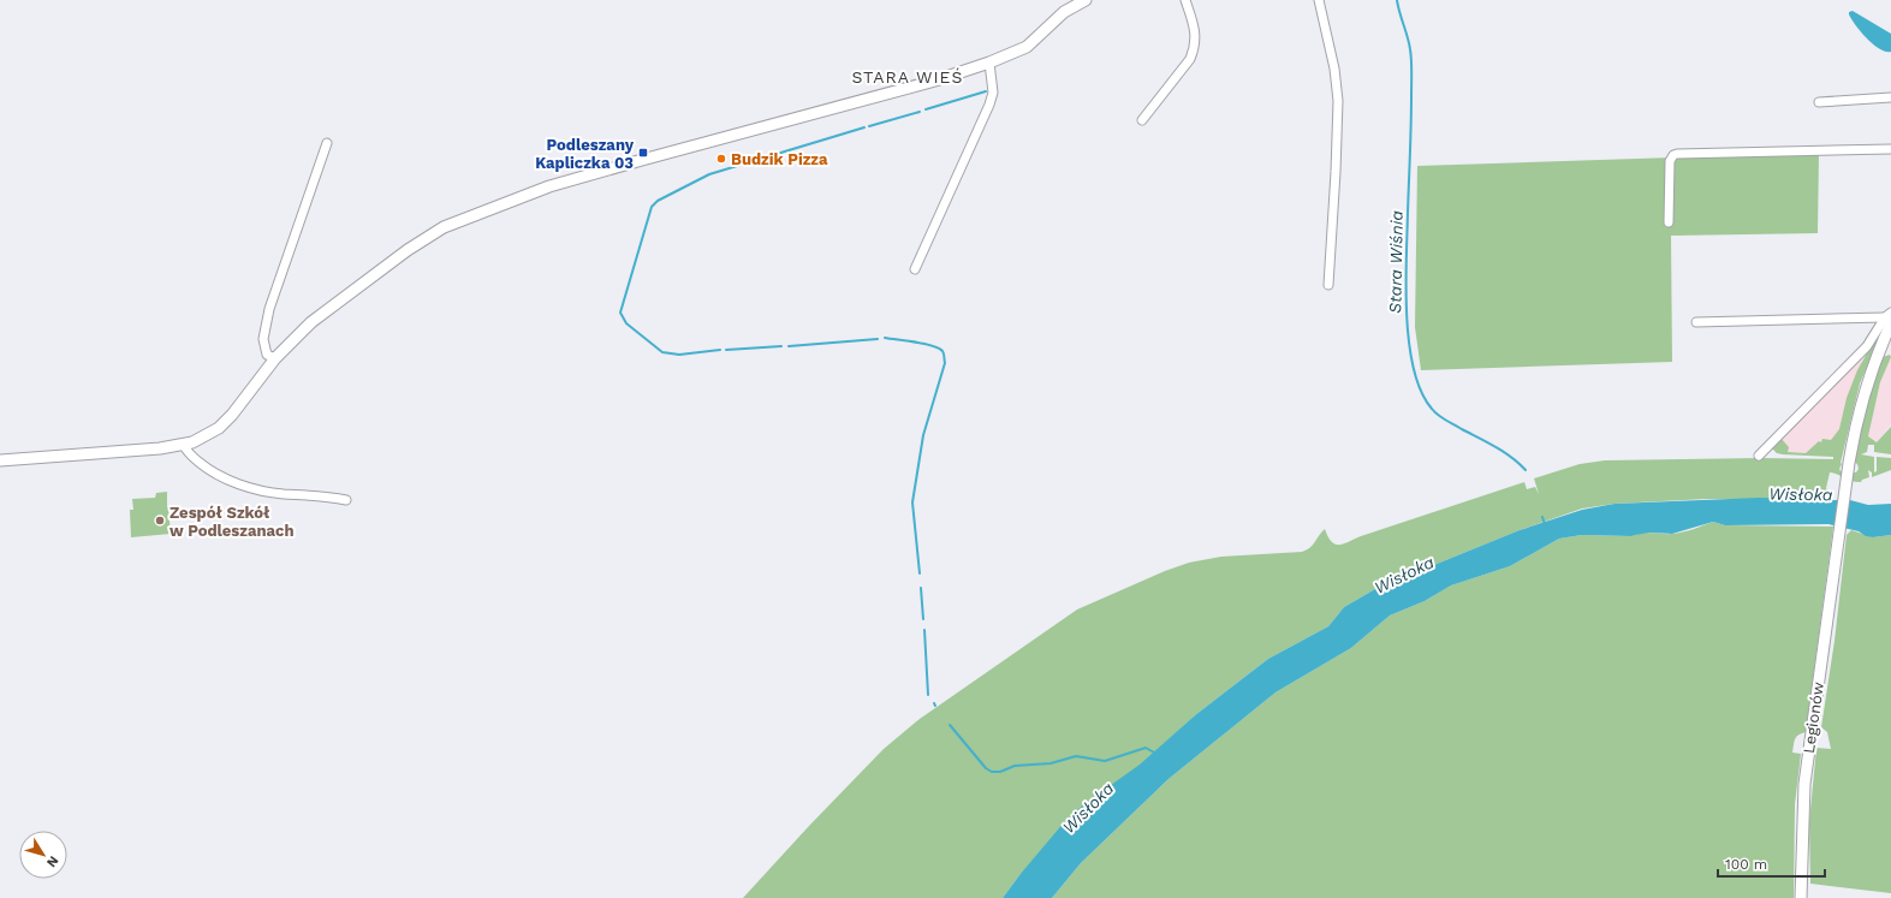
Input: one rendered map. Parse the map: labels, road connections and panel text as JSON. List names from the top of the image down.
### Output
{
  "streets": {
    "street": ["Legionów"]
  },
  "districts": ["STARA WIEŚ"],
  "water": ["Stara Wiśnia", "Wisłoka"],
  "places": {
    "transit": ["Podleszany Kapliczka 03"],
    "other": ["Budzik Pizza", "Zespół Szkół w Podleszanach"]
  },
  "scale_bar": "100 m",
  "north": "bottom right"
}
